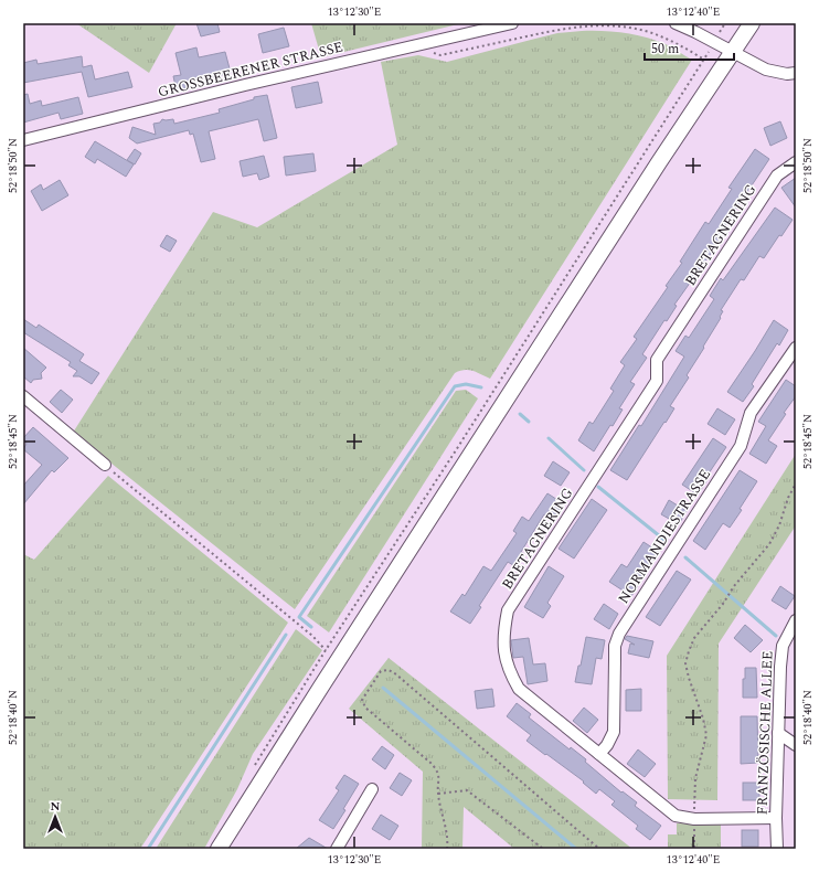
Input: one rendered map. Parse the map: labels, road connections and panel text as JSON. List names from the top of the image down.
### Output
{
  "streets": {
    "street": [
      "GROSSBEERENER STRASSE",
      "BRETAGNERING",
      "NORMANDIESTRASSE",
      "FRANZÖSISCHE ALLEE"
    ]
  },
  "crossings": [
    ["BRETAGNERING", "NORMANDIESTRASSE"],
    ["BRETAGNERING", "FRANZÖSISCHE ALLEE"]
  ],
  "scale_bar": "50 m",
  "north": "top",
  "coordinates": [
    "13°12'30\"E",
    "13°12'40\"E",
    "52°18'50\"N",
    "52°18'45\"N",
    "52°18'40\"N"
  ]
}
